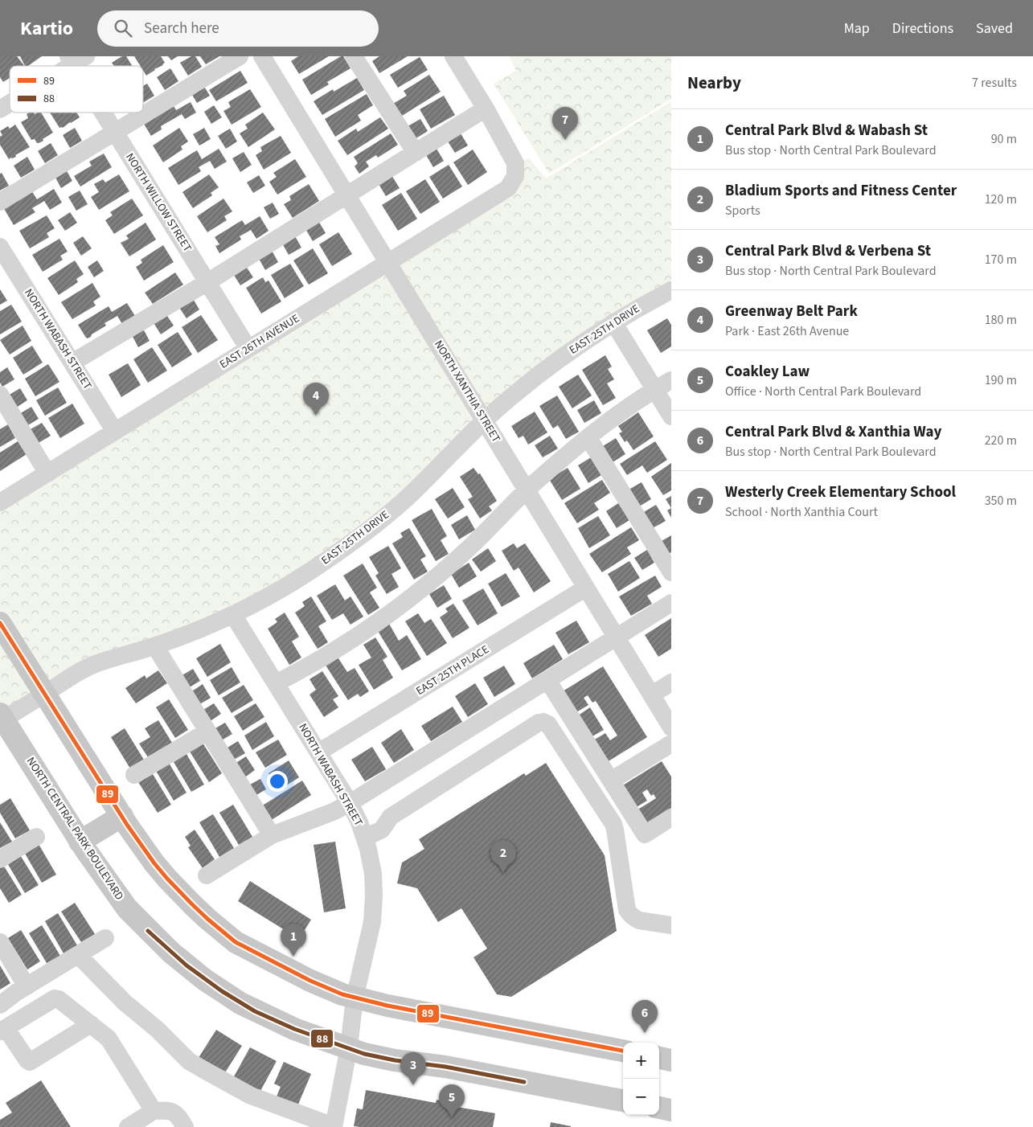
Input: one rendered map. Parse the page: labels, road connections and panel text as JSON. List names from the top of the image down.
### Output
{
  "streets": {
    "main road": ["NORTH CENTRAL PARK BOULEVARD"],
    "street": [
      "NORTH WILLOW STREET",
      "EAST 25TH DRIVE",
      "NORTH WABASH STREET",
      "EAST 26TH AVENUE",
      "NORTH XANTHIA STREET",
      "EAST 25TH PLACE"
    ]
  },
  "crossings": [
    ["NORTH WILLOW STREET", "EAST 26TH AVENUE"],
    ["EAST 25TH DRIVE", "NORTH WABASH STREET"],
    ["EAST 25TH DRIVE", "NORTH XANTHIA STREET"],
    ["EAST 25TH DRIVE", "NORTH CENTRAL PARK BOULEVARD"],
    ["NORTH WABASH STREET", "EAST 26TH AVENUE"],
    ["NORTH WABASH STREET", "EAST 25TH PLACE"],
    ["NORTH WABASH STREET", "NORTH CENTRAL PARK BOULEVARD"],
    ["EAST 26TH AVENUE", "NORTH XANTHIA STREET"],
    ["NORTH XANTHIA STREET", "EAST 25TH PLACE"]
  ],
  "lines": ["transit line 89", "transit line 88"],
  "legend": ["89", "88"],
  "page": {
    "header": "Kartio",
    "search": "Search here",
    "nav": ["Map", "Directions", "Saved"],
    "heading": ["Nearby", "7 results"],
    "pins": [
      "7",
      "4",
      "2",
      "1",
      "6",
      "3",
      "5"
    ],
    "list": [
      {
        "mark": "1",
        "name": "Central Park Blvd & Wabash St",
        "note": "Bus stop · North Central Park Boulevard",
        "value": "90 m"
      },
      {
        "mark": "2",
        "name": "Bladium Sports and Fitness Center",
        "note": "Sports",
        "value": "120 m"
      },
      {
        "mark": "3",
        "name": "Central Park Blvd & Verbena St",
        "note": "Bus stop · North Central Park Boulevard",
        "value": "170 m"
      },
      {
        "mark": "4",
        "name": "Greenway Belt Park",
        "note": "Park · East 26th Avenue",
        "value": "180 m"
      },
      {
        "mark": "5",
        "name": "Coakley Law",
        "note": "Office · North Central Park Boulevard",
        "value": "190 m"
      },
      {
        "mark": "6",
        "name": "Central Park Blvd & Xanthia Way",
        "note": "Bus stop · North Central Park Boulevard",
        "value": "220 m"
      },
      {
        "mark": "7",
        "name": "Westerly Creek Elementary School",
        "note": "School · North Xanthia Court",
        "value": "350 m"
      }
    ],
    "map_buttons": ["+", "−"]
  }
}
